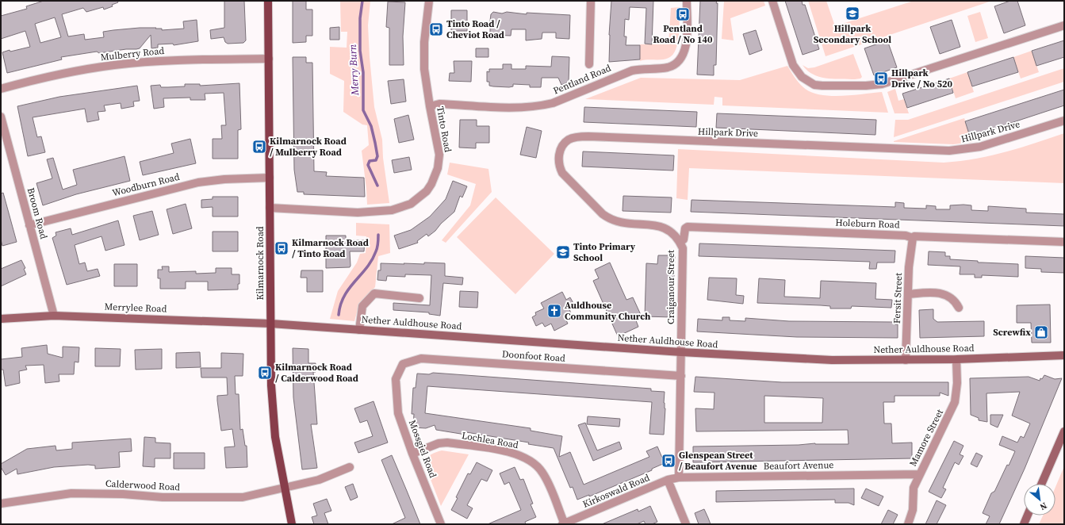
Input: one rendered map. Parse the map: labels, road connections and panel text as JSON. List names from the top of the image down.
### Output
{
  "streets": {
    "main road": ["Kilmarnock Road", "Merrylee Road", "Nether Auldhouse Road"],
    "street": [
      "Mulberry Road",
      "Pentland Road",
      "Tinto Road",
      "Hillpark Drive",
      "Woodburn Road",
      "Broom Road",
      "Holeburn Road",
      "Craiganour Street",
      "Fersit Street",
      "Doonfoot Road",
      "Mamore Street",
      "Lochlea Road",
      "Mossgiel Road",
      "Beaufort Avenue",
      "Calderwood Road",
      "Kirkoswald Road"
    ]
  },
  "crossings": [
    ["Mulberry Road", "Kilmarnock Road"],
    ["Pentland Road", "Tinto Road"],
    ["Tinto Road", "Kilmarnock Road"],
    ["Hillpark Drive", "Holeburn Road"],
    ["Hillpark Drive", "Craiganour Street"],
    ["Woodburn Road", "Broom Road"],
    ["Woodburn Road", "Kilmarnock Road"],
    ["Broom Road", "Merrylee Road"],
    ["Holeburn Road", "Craiganour Street"],
    ["Holeburn Road", "Fersit Street"],
    ["Kilmarnock Road", "Merrylee Road"],
    ["Kilmarnock Road", "Nether Auldhouse Road"],
    ["Kilmarnock Road", "Calderwood Road"],
    ["Craiganour Street", "Nether Auldhouse Road"],
    ["Craiganour Street", "Doonfoot Road"],
    ["Craiganour Street", "Beaufort Avenue"],
    ["Craiganour Street", "Kirkoswald Road"],
    ["Fersit Street", "Nether Auldhouse Road"],
    ["Merrylee Road", "Nether Auldhouse Road"],
    ["Nether Auldhouse Road", "Mamore Street"],
    ["Doonfoot Road", "Mossgiel Road"],
    ["Mamore Street", "Beaufort Avenue"],
    ["Lochlea Road", "Mossgiel Road"],
    ["Lochlea Road", "Kirkoswald Road"],
    ["Beaufort Avenue", "Kirkoswald Road"]
  ],
  "water": ["Merry Burn"],
  "places": {
    "school or university": ["Hillpark Secondary School", "Tinto Primary School"],
    "bus stop": [
      "Pentland Road / No 140",
      "Tinto Road / Cheviot Road",
      "Hillpark Drive / No 520",
      "Kilmarnock Road / Mulberry Road",
      "Kilmarnock Road / Tinto Road",
      "Kilmarnock Road / Calderwood Road",
      "Glenspean Street / Beaufort Avenue"
    ],
    "church": ["Auldhouse Community Church"],
    "shop": ["Screwfix"]
  },
  "north": "bottom right"
}
